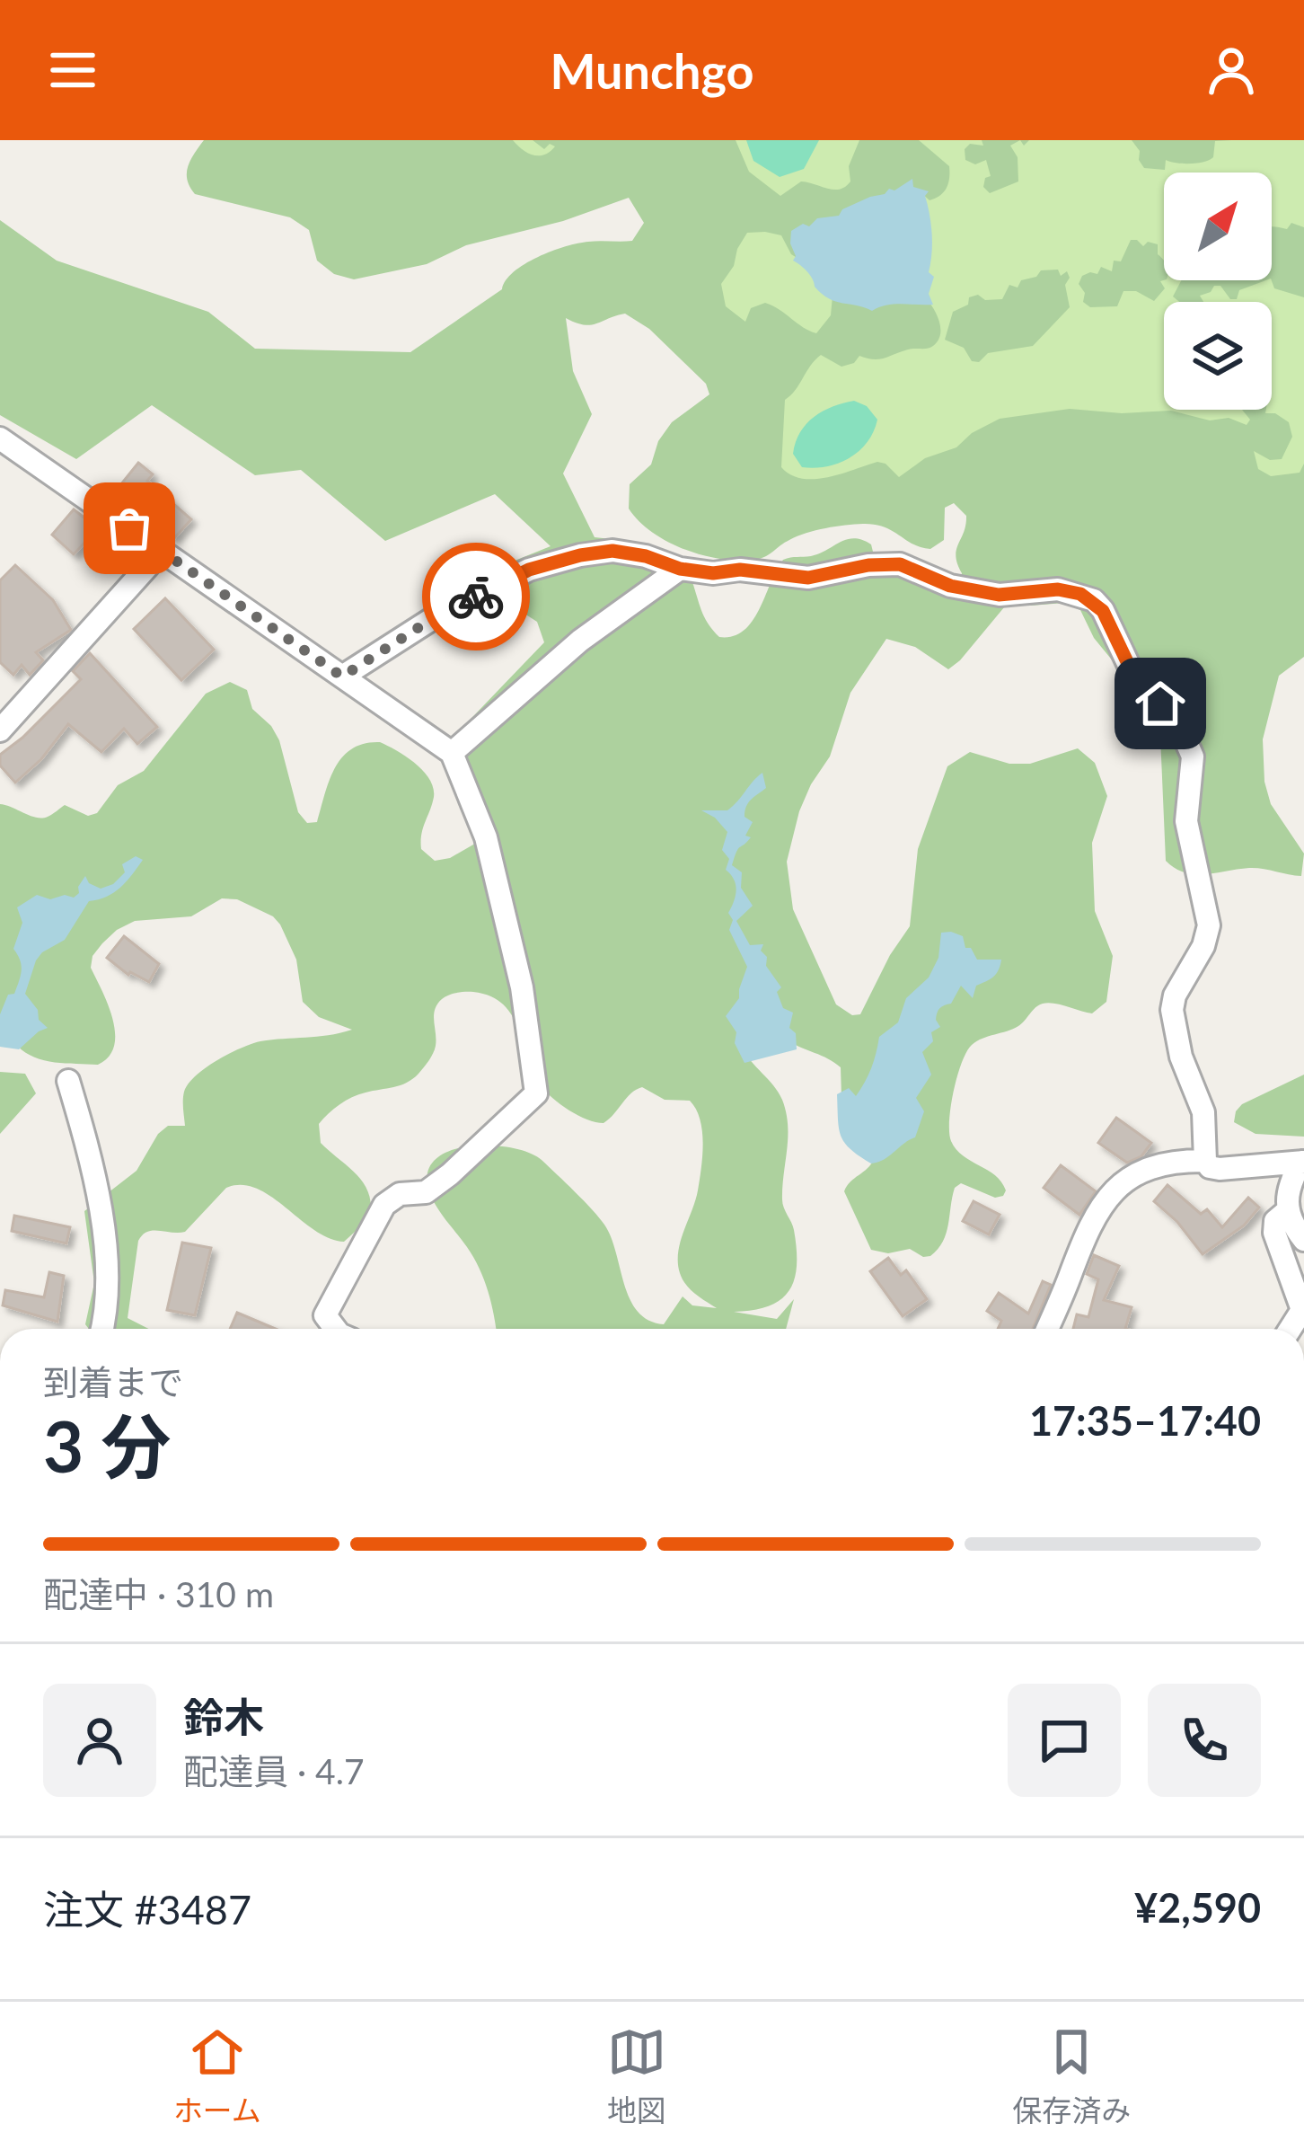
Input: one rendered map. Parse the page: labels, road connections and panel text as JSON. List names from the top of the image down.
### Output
{
  "north": "top right",
  "page": {
    "header": "Munchgo",
    "heading": ["3 分", "到着まで", "17:35–17:40"],
    "panel": [
      "鈴木",
      "配達員 · 4.7",
      "注文 #3487",
      "¥2,590"
    ],
    "bar": "配達中 · 310 m",
    "tabs": ["ホーム", "地図", "保存済み"]
  }
}
